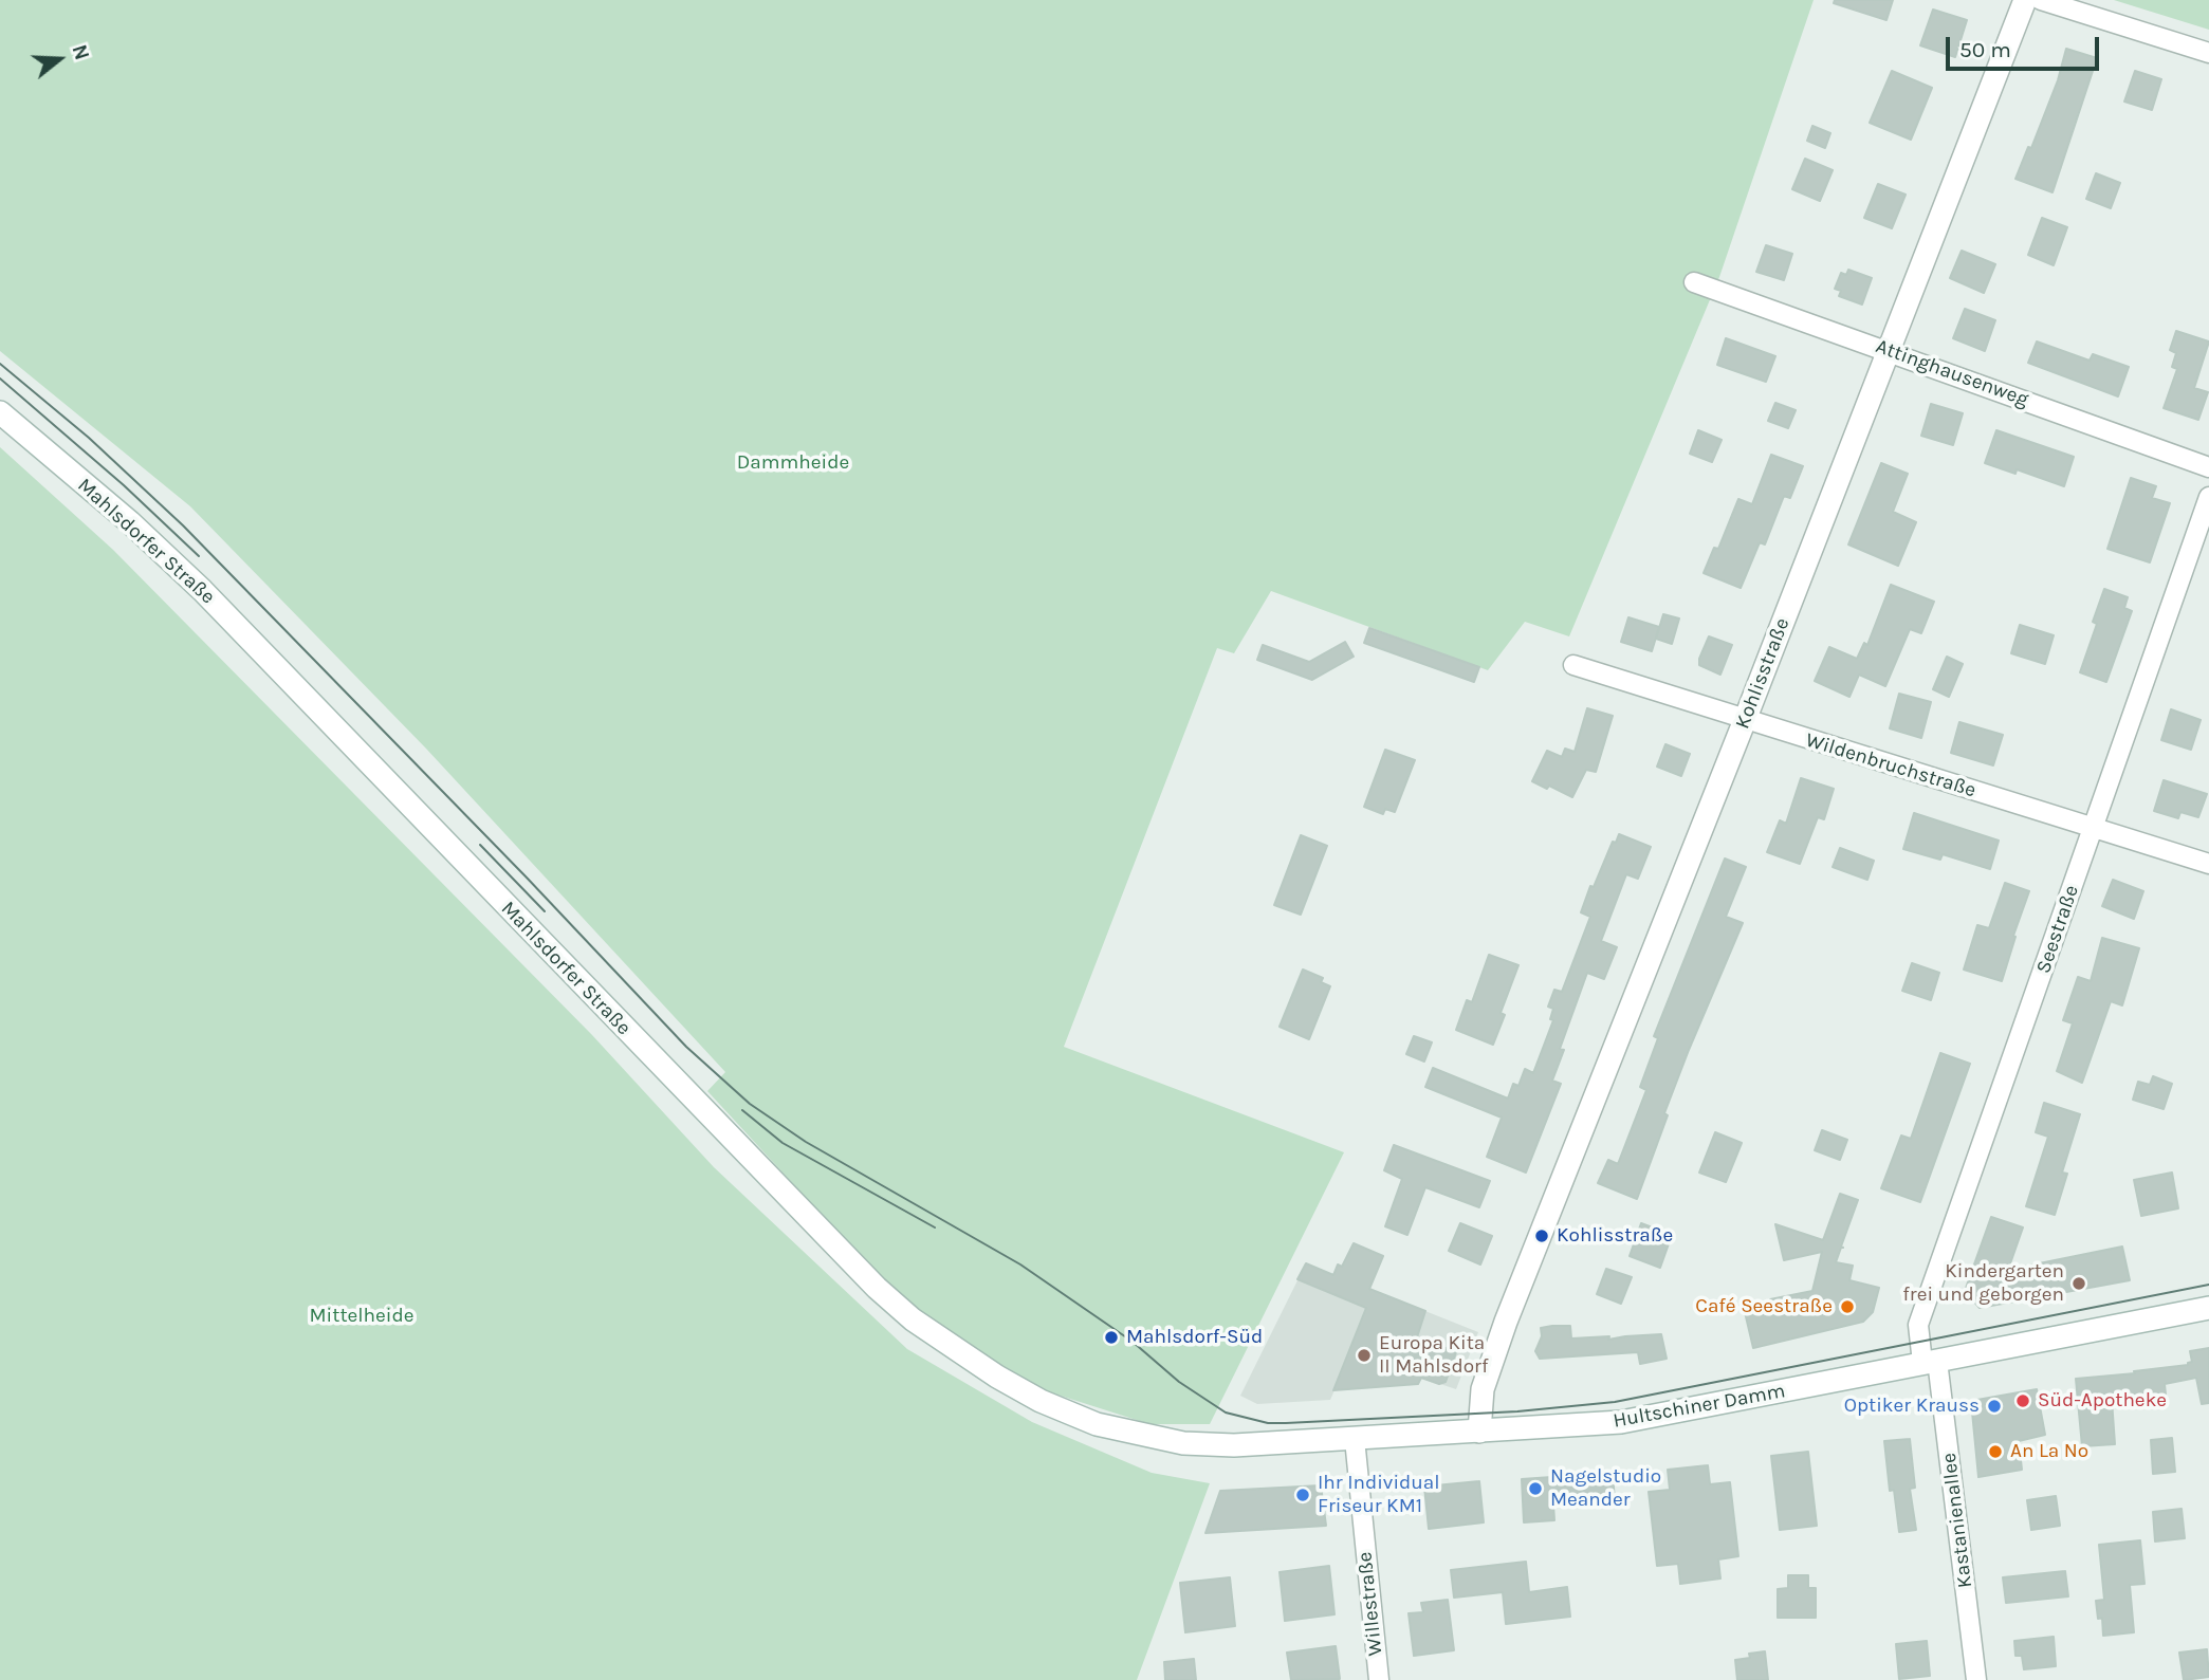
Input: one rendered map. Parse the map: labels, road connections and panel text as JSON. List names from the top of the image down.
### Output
{
  "streets": {
    "main road": ["Mahlsdorfer Straße", "Kohlisstraße", "Hultschiner Damm"],
    "street": [
      "Attinghausenweg",
      "Wildenbruchstraße",
      "Seestraße",
      "Kastanienallee",
      "Willestraße"
    ]
  },
  "crossings": [
    ["Attinghausenweg", "Kohlisstraße"],
    ["Mahlsdorfer Straße", "Hultschiner Damm"],
    ["Kohlisstraße", "Wildenbruchstraße"],
    ["Kohlisstraße", "Hultschiner Damm"],
    ["Wildenbruchstraße", "Seestraße"],
    ["Seestraße", "Hultschiner Damm"],
    ["Seestraße", "Kastanienallee"],
    ["Hultschiner Damm", "Kastanienallee"],
    ["Hultschiner Damm", "Willestraße"]
  ],
  "parks": ["Dammheide", "Mittelheide"],
  "places": [
    "Kohlisstraße",
    "Kindergarten frei und geborgen",
    "Café Seestraße",
    "Mahlsdorf-Süd",
    "Europa Kita II Mahlsdorf",
    "Süd-Apotheke",
    "Optiker Krauss",
    "An La No",
    "Nagelstudio Meander",
    "Ihr Individual Friseur KM1"
  ],
  "scale_bar": "50 m",
  "north": "right"
}
